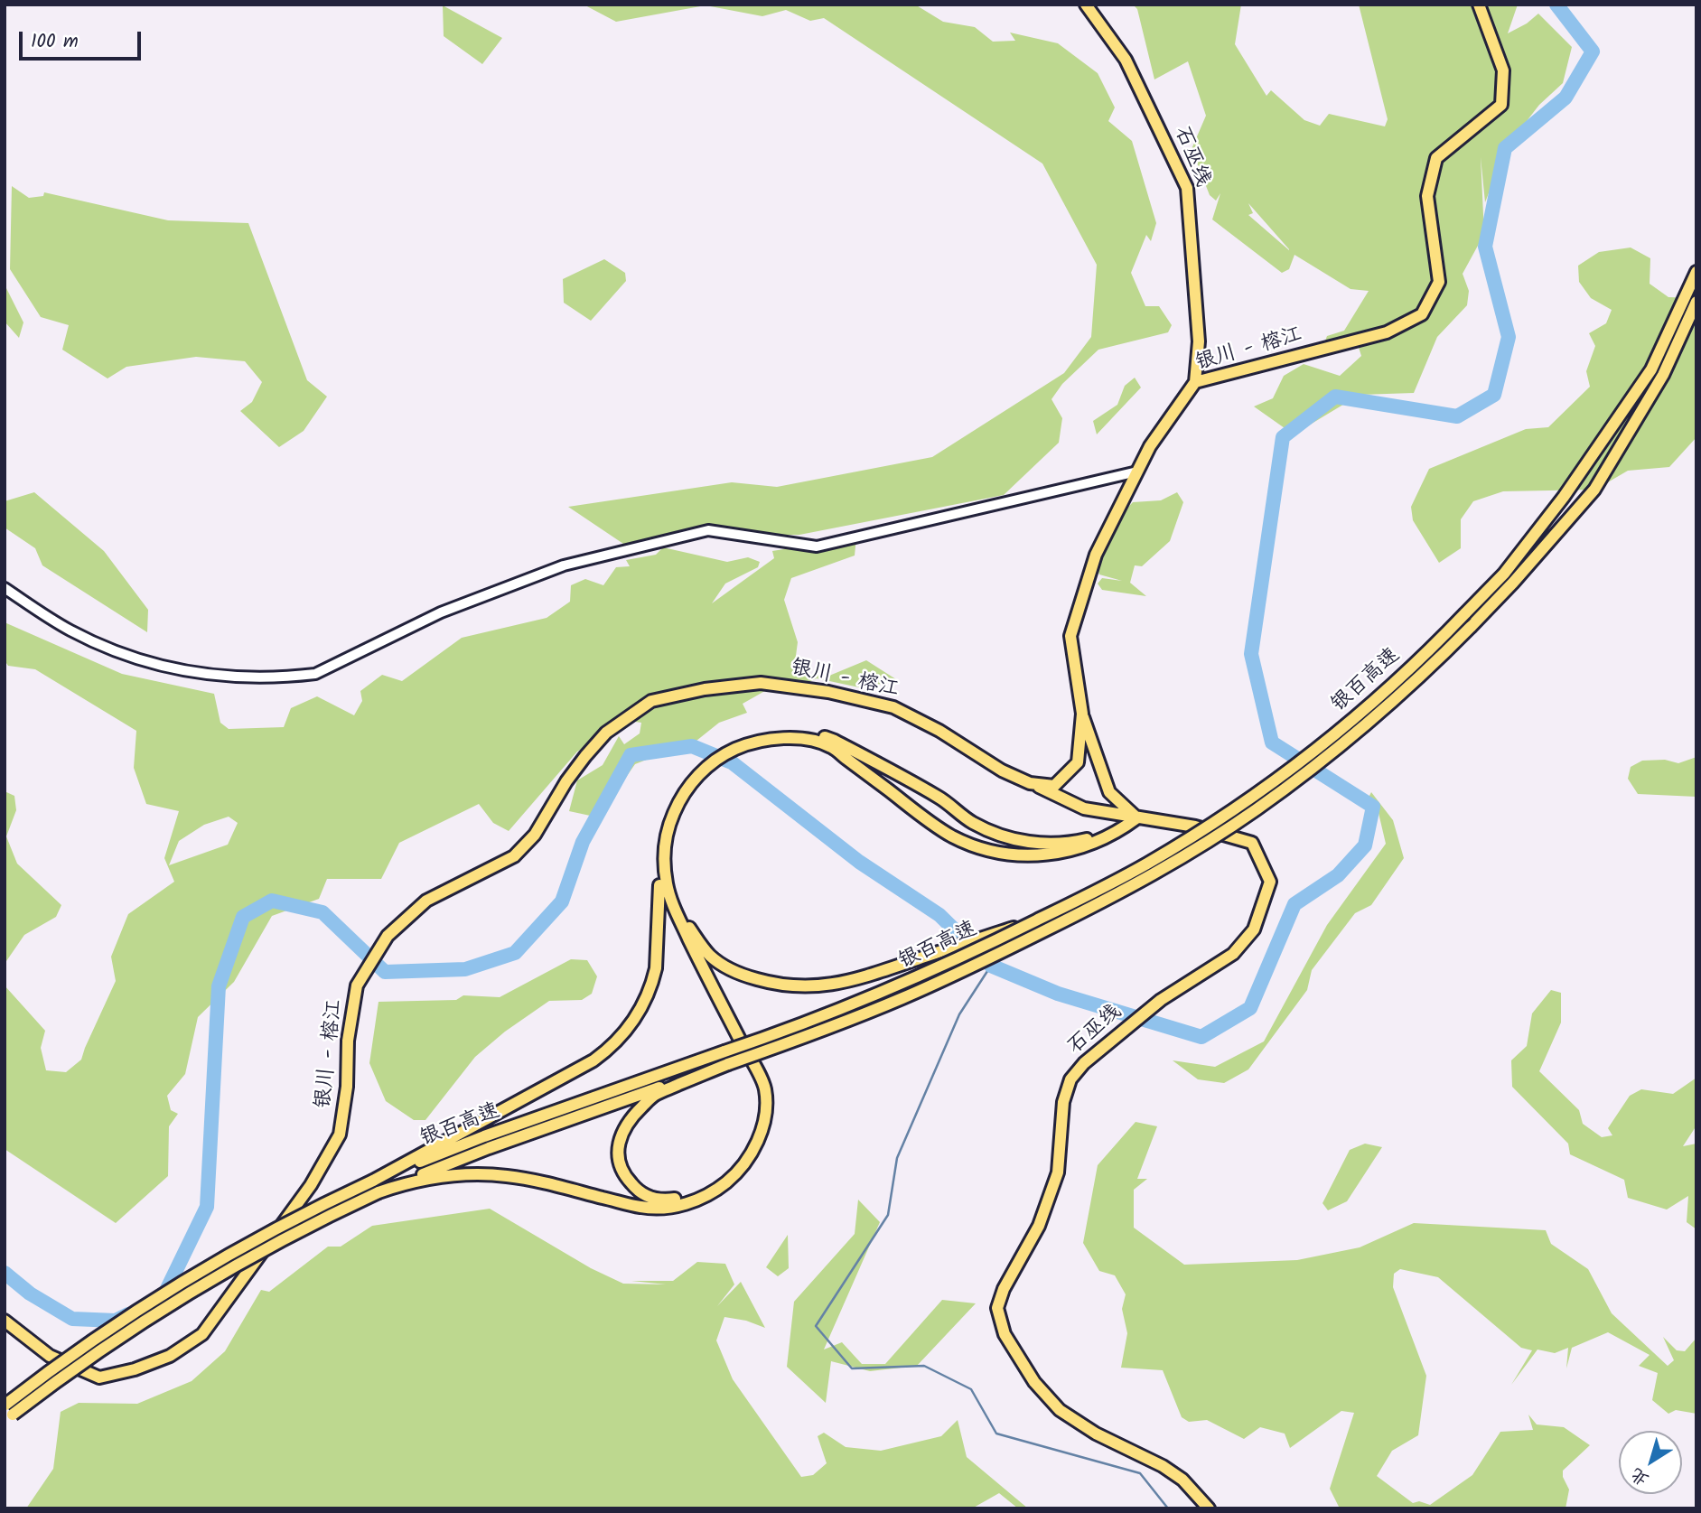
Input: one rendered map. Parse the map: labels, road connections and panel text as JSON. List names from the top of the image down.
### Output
{
  "streets": {
    "highway": ["石巫线", "银川 - 榕江", "银百高速"]
  },
  "crossings": [
    ["石巫线", "银川 - 榕江"]
  ],
  "scale_bar": "100 m",
  "north": "bottom left"
}
